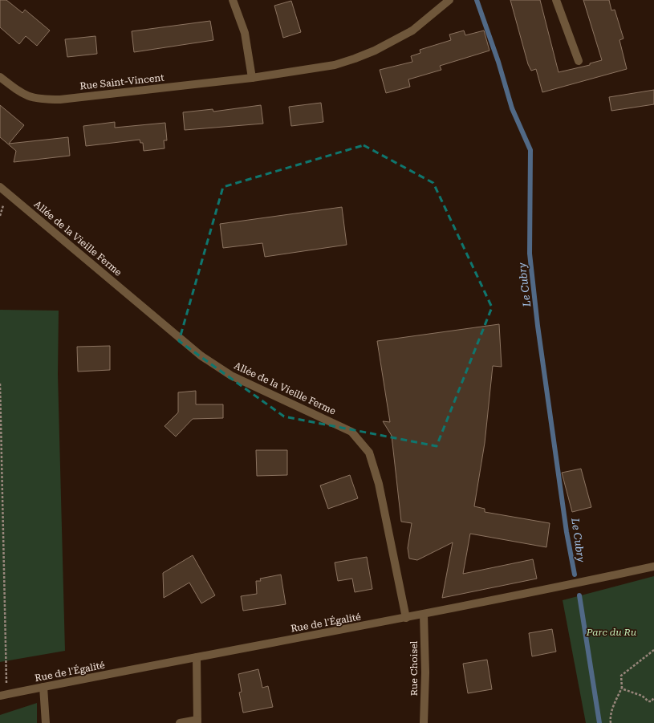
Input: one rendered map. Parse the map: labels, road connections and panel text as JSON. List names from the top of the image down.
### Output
{
  "streets": {
    "street": [
      "Rue Saint-Vincent",
      "Allée de la Vieille Ferme",
      "Rue de l'Égalité",
      "Rue Choisel"
    ]
  },
  "crossings": [
    ["Allée de la Vieille Ferme", "Rue de l'Égalité"],
    ["Rue de l'Égalité", "Rue Choisel"]
  ],
  "water": ["Le Cubry"],
  "parks": ["Parc du Ru"]
}
